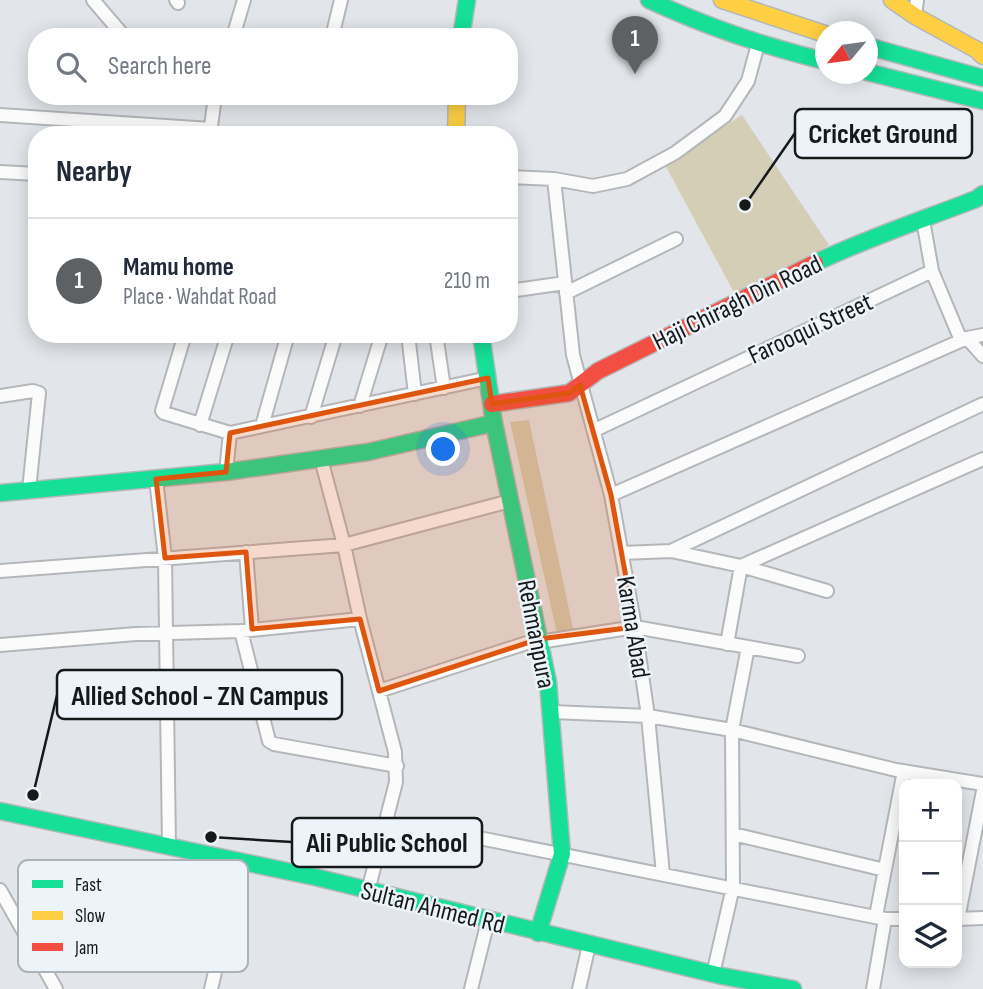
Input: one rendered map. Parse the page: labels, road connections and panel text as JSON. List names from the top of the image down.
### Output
{
  "streets": {
    "street": [
      "Haji Chiragh Din Road",
      "Farooqui Street",
      "Karma Abad",
      "Rehmanpura",
      "Sultan Ahmed Rd"
    ]
  },
  "crossings": [
    ["Haji Chiragh Din Road", "Karma Abad"],
    ["Haji Chiragh Din Road", "Rehmanpura"],
    ["Farooqui Street", "Karma Abad"],
    ["Rehmanpura", "Sultan Ahmed Rd"]
  ],
  "places": ["Cricket Ground", "Allied School - ZN Campus", "Ali Public School"],
  "legend": ["Fast", "Slow", "Jam"],
  "north": "bottom left",
  "page": {
    "pins": "1",
    "search": "Search here",
    "heading": "Nearby",
    "list": [
      {
        "mark": "1",
        "name": "Mamu home",
        "note": "Place · Wahdat Road",
        "value": "210 m"
      }
    ],
    "map_buttons": ["+", "−"]
  }
}
